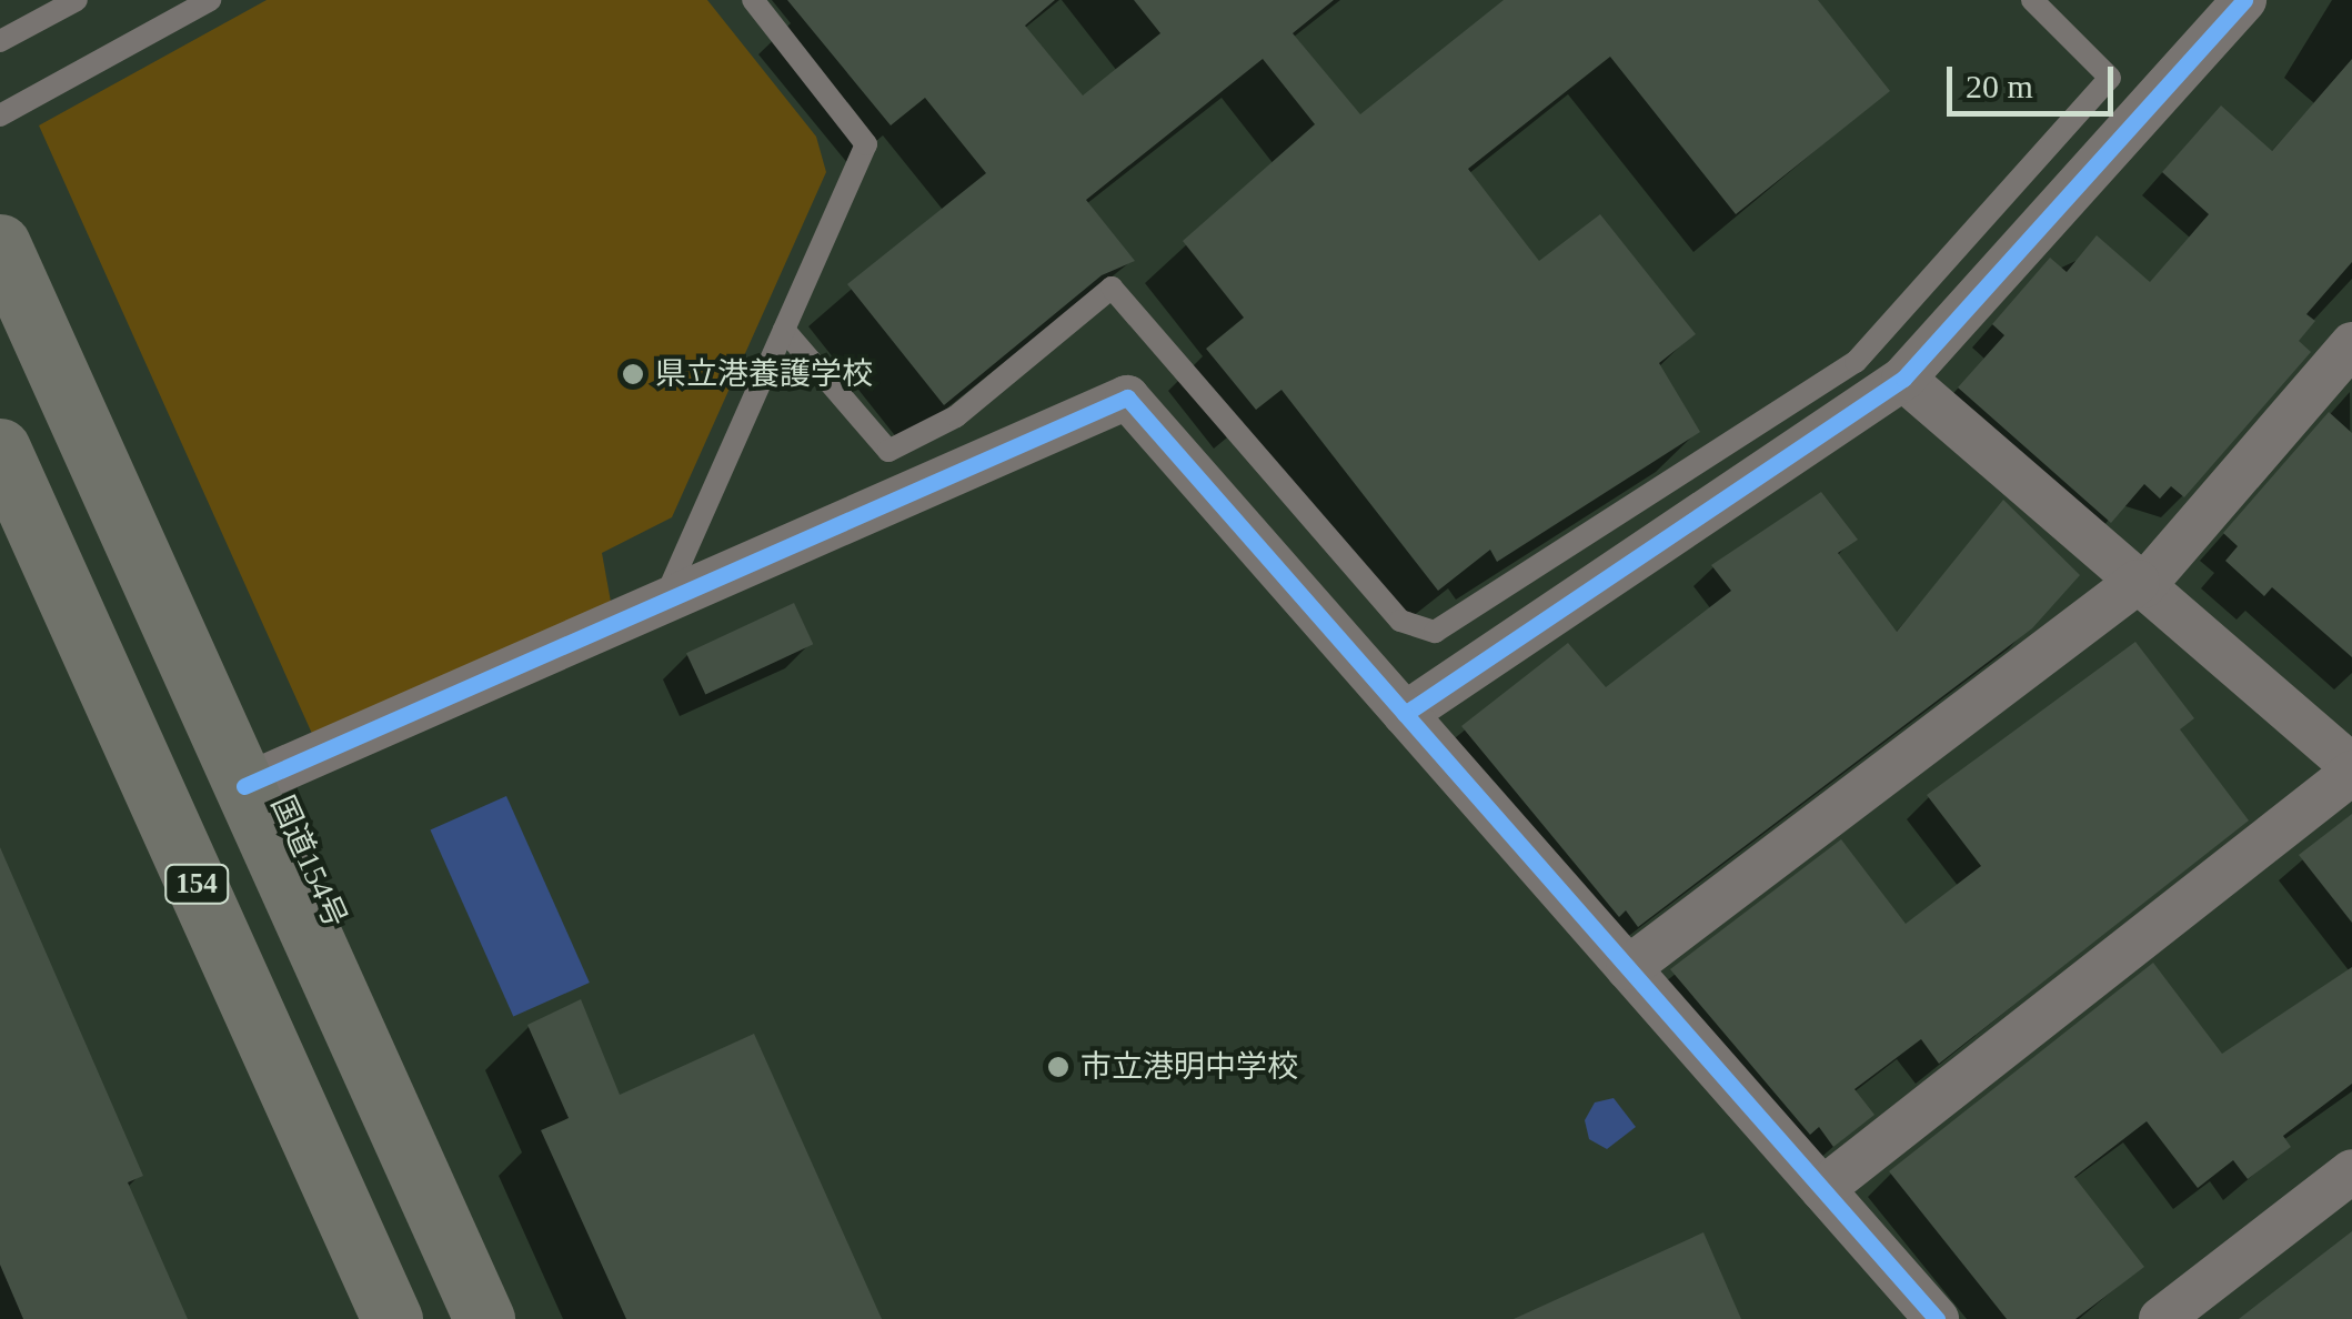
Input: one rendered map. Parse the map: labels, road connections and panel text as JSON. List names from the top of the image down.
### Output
{
  "streets": {
    "highway": ["国道154号", "154"]
  },
  "places": ["県立港養護学校", "市立港明中学校"],
  "scale_bar": "20 m"
}
